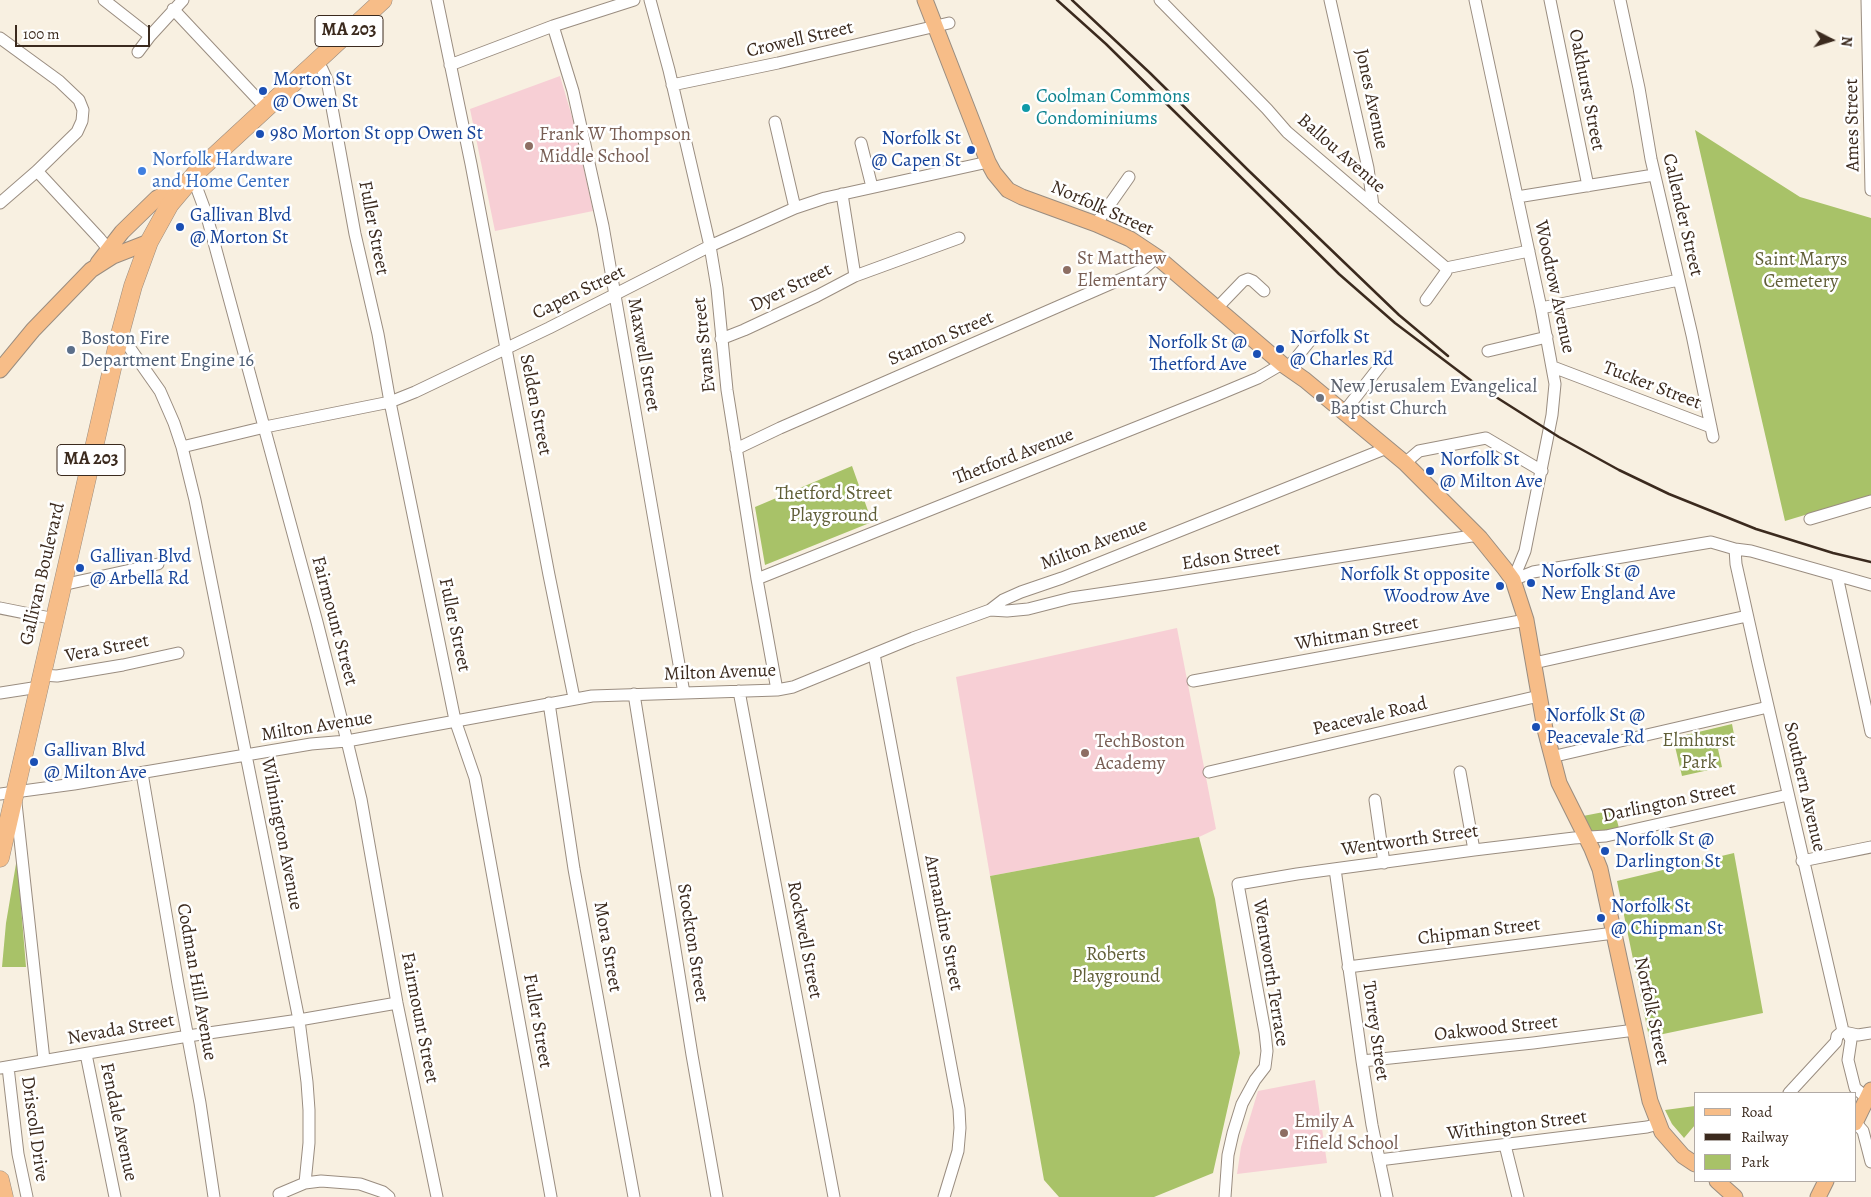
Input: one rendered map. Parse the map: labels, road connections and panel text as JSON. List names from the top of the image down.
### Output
{
  "streets": {
    "highway": ["MA 203", "Gallivan Boulevard"],
    "main road": ["Norfolk Street"],
    "street": [
      "Crowell Street",
      "Oakhurst Street",
      "Jones Avenue",
      "Ames Street",
      "Ballou Avenue",
      "Callender Street",
      "Fuller Street",
      "Woodrow Avenue",
      "Dyer Street",
      "Capen Street",
      "Stanton Street",
      "Evans Street",
      "Maxwell Street",
      "Tucker Street",
      "Selden Street",
      "Thetford Avenue",
      "Milton Avenue",
      "Edson Street",
      "Fairmount Street",
      "Whitman Street",
      "Vera Street",
      "Peacevale Road",
      "Southern Avenue",
      "Darlington Street",
      "Wilmington Avenue",
      "Wentworth Street",
      "Armandine Street",
      "Chipman Street",
      "Rockwell Street",
      "Stockton Street",
      "Mora Street",
      "Wentworth Terrace",
      "Codman Hill Avenue",
      "Oakwood Street",
      "Nevada Street",
      "Torrey Street",
      "Fendale Avenue",
      "Withington Street",
      "Driscoll Drive"
    ]
  },
  "crossings": [
    ["MA 203", "Fuller Street"],
    ["MA 203", "Gallivan Boulevard"],
    ["MA 203", "Fairmount Street"],
    ["Crowell Street", "Norfolk Street"],
    ["Crowell Street", "Evans Street"],
    ["Jones Avenue", "Ballou Avenue"],
    ["Norfolk Street", "Woodrow Avenue"],
    ["Norfolk Street", "Capen Street"],
    ["Norfolk Street", "Stanton Street"],
    ["Norfolk Street", "Thetford Avenue"],
    ["Norfolk Street", "Milton Avenue"],
    ["Norfolk Street", "Edson Street"],
    ["Norfolk Street", "Whitman Street"],
    ["Norfolk Street", "Peacevale Road"],
    ["Norfolk Street", "Darlington Street"],
    ["Norfolk Street", "Wentworth Street"],
    ["Norfolk Street", "Chipman Street"],
    ["Norfolk Street", "Oakwood Street"],
    ["Norfolk Street", "Withington Street"],
    ["Callender Street", "Tucker Street"],
    ["Fuller Street", "Capen Street"],
    ["Fuller Street", "Milton Avenue"],
    ["Woodrow Avenue", "Tucker Street"],
    ["Dyer Street", "Capen Street"],
    ["Dyer Street", "Evans Street"],
    ["Capen Street", "Evans Street"],
    ["Capen Street", "Maxwell Street"],
    ["Capen Street", "Selden Street"],
    ["Capen Street", "Fairmount Street"],
    ["Capen Street", "Wilmington Avenue"],
    ["Stanton Street", "Evans Street"],
    ["Evans Street", "Thetford Avenue"],
    ["Evans Street", "Milton Avenue"],
    ["Maxwell Street", "Milton Avenue"],
    ["Selden Street", "Milton Avenue"],
    ["Milton Avenue", "Edson Street"],
    ["Milton Avenue", "Gallivan Boulevard"],
    ["Milton Avenue", "Fairmount Street"],
    ["Milton Avenue", "Wilmington Avenue"],
    ["Milton Avenue", "Armandine Street"],
    ["Milton Avenue", "Rockwell Street"],
    ["Milton Avenue", "Stockton Street"],
    ["Milton Avenue", "Mora Street"],
    ["Milton Avenue", "Codman Hill Avenue"],
    ["Gallivan Boulevard", "Vera Street"],
    ["Gallivan Boulevard", "Wilmington Avenue"],
    ["Fairmount Street", "Nevada Street"],
    ["Southern Avenue", "Darlington Street"],
    ["Darlington Street", "Wentworth Street"],
    ["Wilmington Avenue", "Nevada Street"],
    ["Wentworth Street", "Wentworth Terrace"],
    ["Wentworth Street", "Torrey Street"],
    ["Chipman Street", "Torrey Street"],
    ["Codman Hill Avenue", "Nevada Street"],
    ["Oakwood Street", "Torrey Street"],
    ["Nevada Street", "Fendale Avenue"],
    ["Nevada Street", "Driscoll Drive"],
    ["Torrey Street", "Withington Street"]
  ],
  "parks": [
    "Saint Marys Cemetery",
    "Thetford Street Playground",
    "Elmhurst Park",
    "Roberts Playground"
  ],
  "places": [
    "Morton St @ Owen St",
    "Coolman Commons Condominiums",
    "980 Morton St opp Owen St",
    "Frank W Thompson Middle School",
    "Norfolk St @ Capen St",
    "Norfolk Hardware and Home Center",
    "Gallivan Blvd @ Morton St",
    "St Matthew Elementary",
    "Norfolk St @ Charles Rd",
    "Boston Fire Department Engine 16",
    "Norfolk St @ Thetford Ave",
    "New Jerusalem Evangelical Baptist Church",
    "Norfolk St @ Milton Ave",
    "Gallivan Blvd @ Arbella Rd",
    "Norfolk St @ New England Ave",
    "Norfolk St opposite Woodrow Ave",
    "Norfolk St @ Peacevale Rd",
    "TechBoston Academy",
    "Gallivan Blvd @ Milton Ave",
    "Norfolk St @ Darlington St",
    "Norfolk St @ Chipman St",
    "Emily A Fifield School"
  ],
  "legend": ["Road", "Railway", "Park"],
  "scale_bar": "100 m",
  "north": "right"
}
